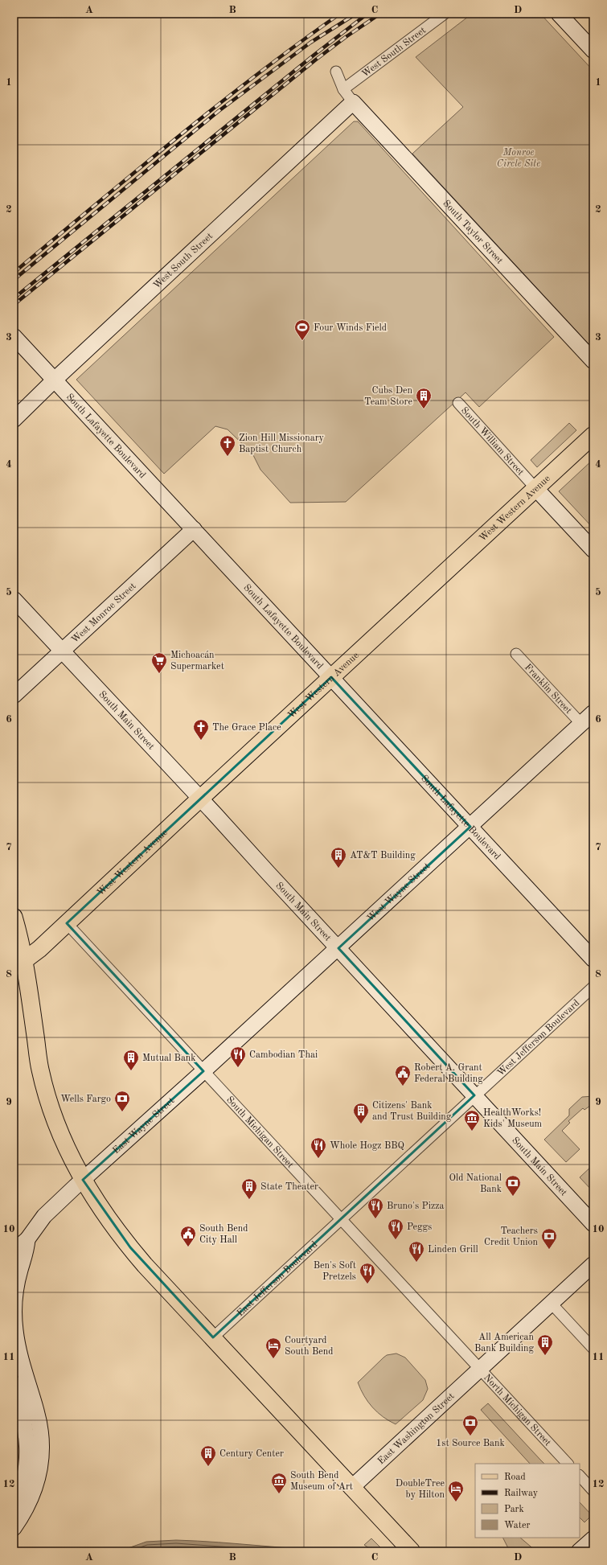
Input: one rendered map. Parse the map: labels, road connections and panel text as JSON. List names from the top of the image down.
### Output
{
  "streets": {
    "main road": ["West Western Avenue"],
    "street": [
      "West South Street",
      "South Taylor Street",
      "South Lafayette Boulevard",
      "South William Street",
      "West Monroe Street",
      "Franklin Street",
      "South Main Street",
      "West Wayne Street",
      "West Jefferson Boulevard",
      "East Wayne Street",
      "South Michigan Street",
      "East Jefferson Boulevard",
      "North Michigan Street",
      "East Washington Street"
    ]
  },
  "crossings": [
    ["West South Street", "South Taylor Street"],
    ["West South Street", "South Lafayette Boulevard"],
    ["South Lafayette Boulevard", "West Western Avenue"],
    ["South Lafayette Boulevard", "West Monroe Street"],
    ["South Lafayette Boulevard", "West Wayne Street"],
    ["South William Street", "West Western Avenue"],
    ["West Western Avenue", "South Main Street"],
    ["West Western Avenue", "South Michigan Street"],
    ["West Monroe Street", "South Main Street"],
    ["Franklin Street", "West Wayne Street"],
    ["South Main Street", "West Wayne Street"],
    ["South Main Street", "West Jefferson Boulevard"],
    ["West Wayne Street", "East Wayne Street"],
    ["West Wayne Street", "South Michigan Street"],
    ["West Jefferson Boulevard", "South Michigan Street"],
    ["West Jefferson Boulevard", "East Jefferson Boulevard"],
    ["East Wayne Street", "South Michigan Street"],
    ["South Michigan Street", "East Jefferson Boulevard"],
    ["South Michigan Street", "North Michigan Street"],
    ["South Michigan Street", "East Washington Street"],
    ["North Michigan Street", "East Washington Street"]
  ],
  "parks": ["Monroe Circle Site"],
  "places": {
    "sports": ["Four Winds Field"],
    "building": [
      "Cubs Den Team Store",
      "AT&T Building",
      "Mutual Bank",
      "Citizens' Bank and Trust Building",
      "State Theater",
      "All American Bank Building",
      "Century Center"
    ],
    "church": ["Zion Hill Missionary Baptist Church", "The Grace Place"],
    "supermarket": ["Michoacán Supermarket"],
    "restaurant": [
      "Cambodian Thai",
      "Whole Hogz BBQ",
      "Bruno's Pizza",
      "Peggs",
      "Linden Grill",
      "Ben's Soft Pretzels"
    ],
    "public building": ["Robert A. Grant Federal Building", "South Bend City Hall"],
    "bank": [
      "Wells Fargo",
      "Old National Bank",
      "Teachers Credit Union",
      "1st Source Bank"
    ],
    "museum": ["HealthWorks! Kids' Museum", "South Bend Museum of Art"],
    "hotel": ["Courtyard South Bend", "DoubleTree by Hilton"]
  },
  "legend": [
    "Road",
    "Railway",
    "Park",
    "Water"
  ],
  "grid": {
    "columns": [
      "A",
      "B",
      "C",
      "D"
    ],
    "rows": [
      "1",
      "2",
      "3",
      "4",
      "5",
      "6",
      "7",
      "8",
      "9",
      "10",
      "11",
      "12"
    ]
  }
}
